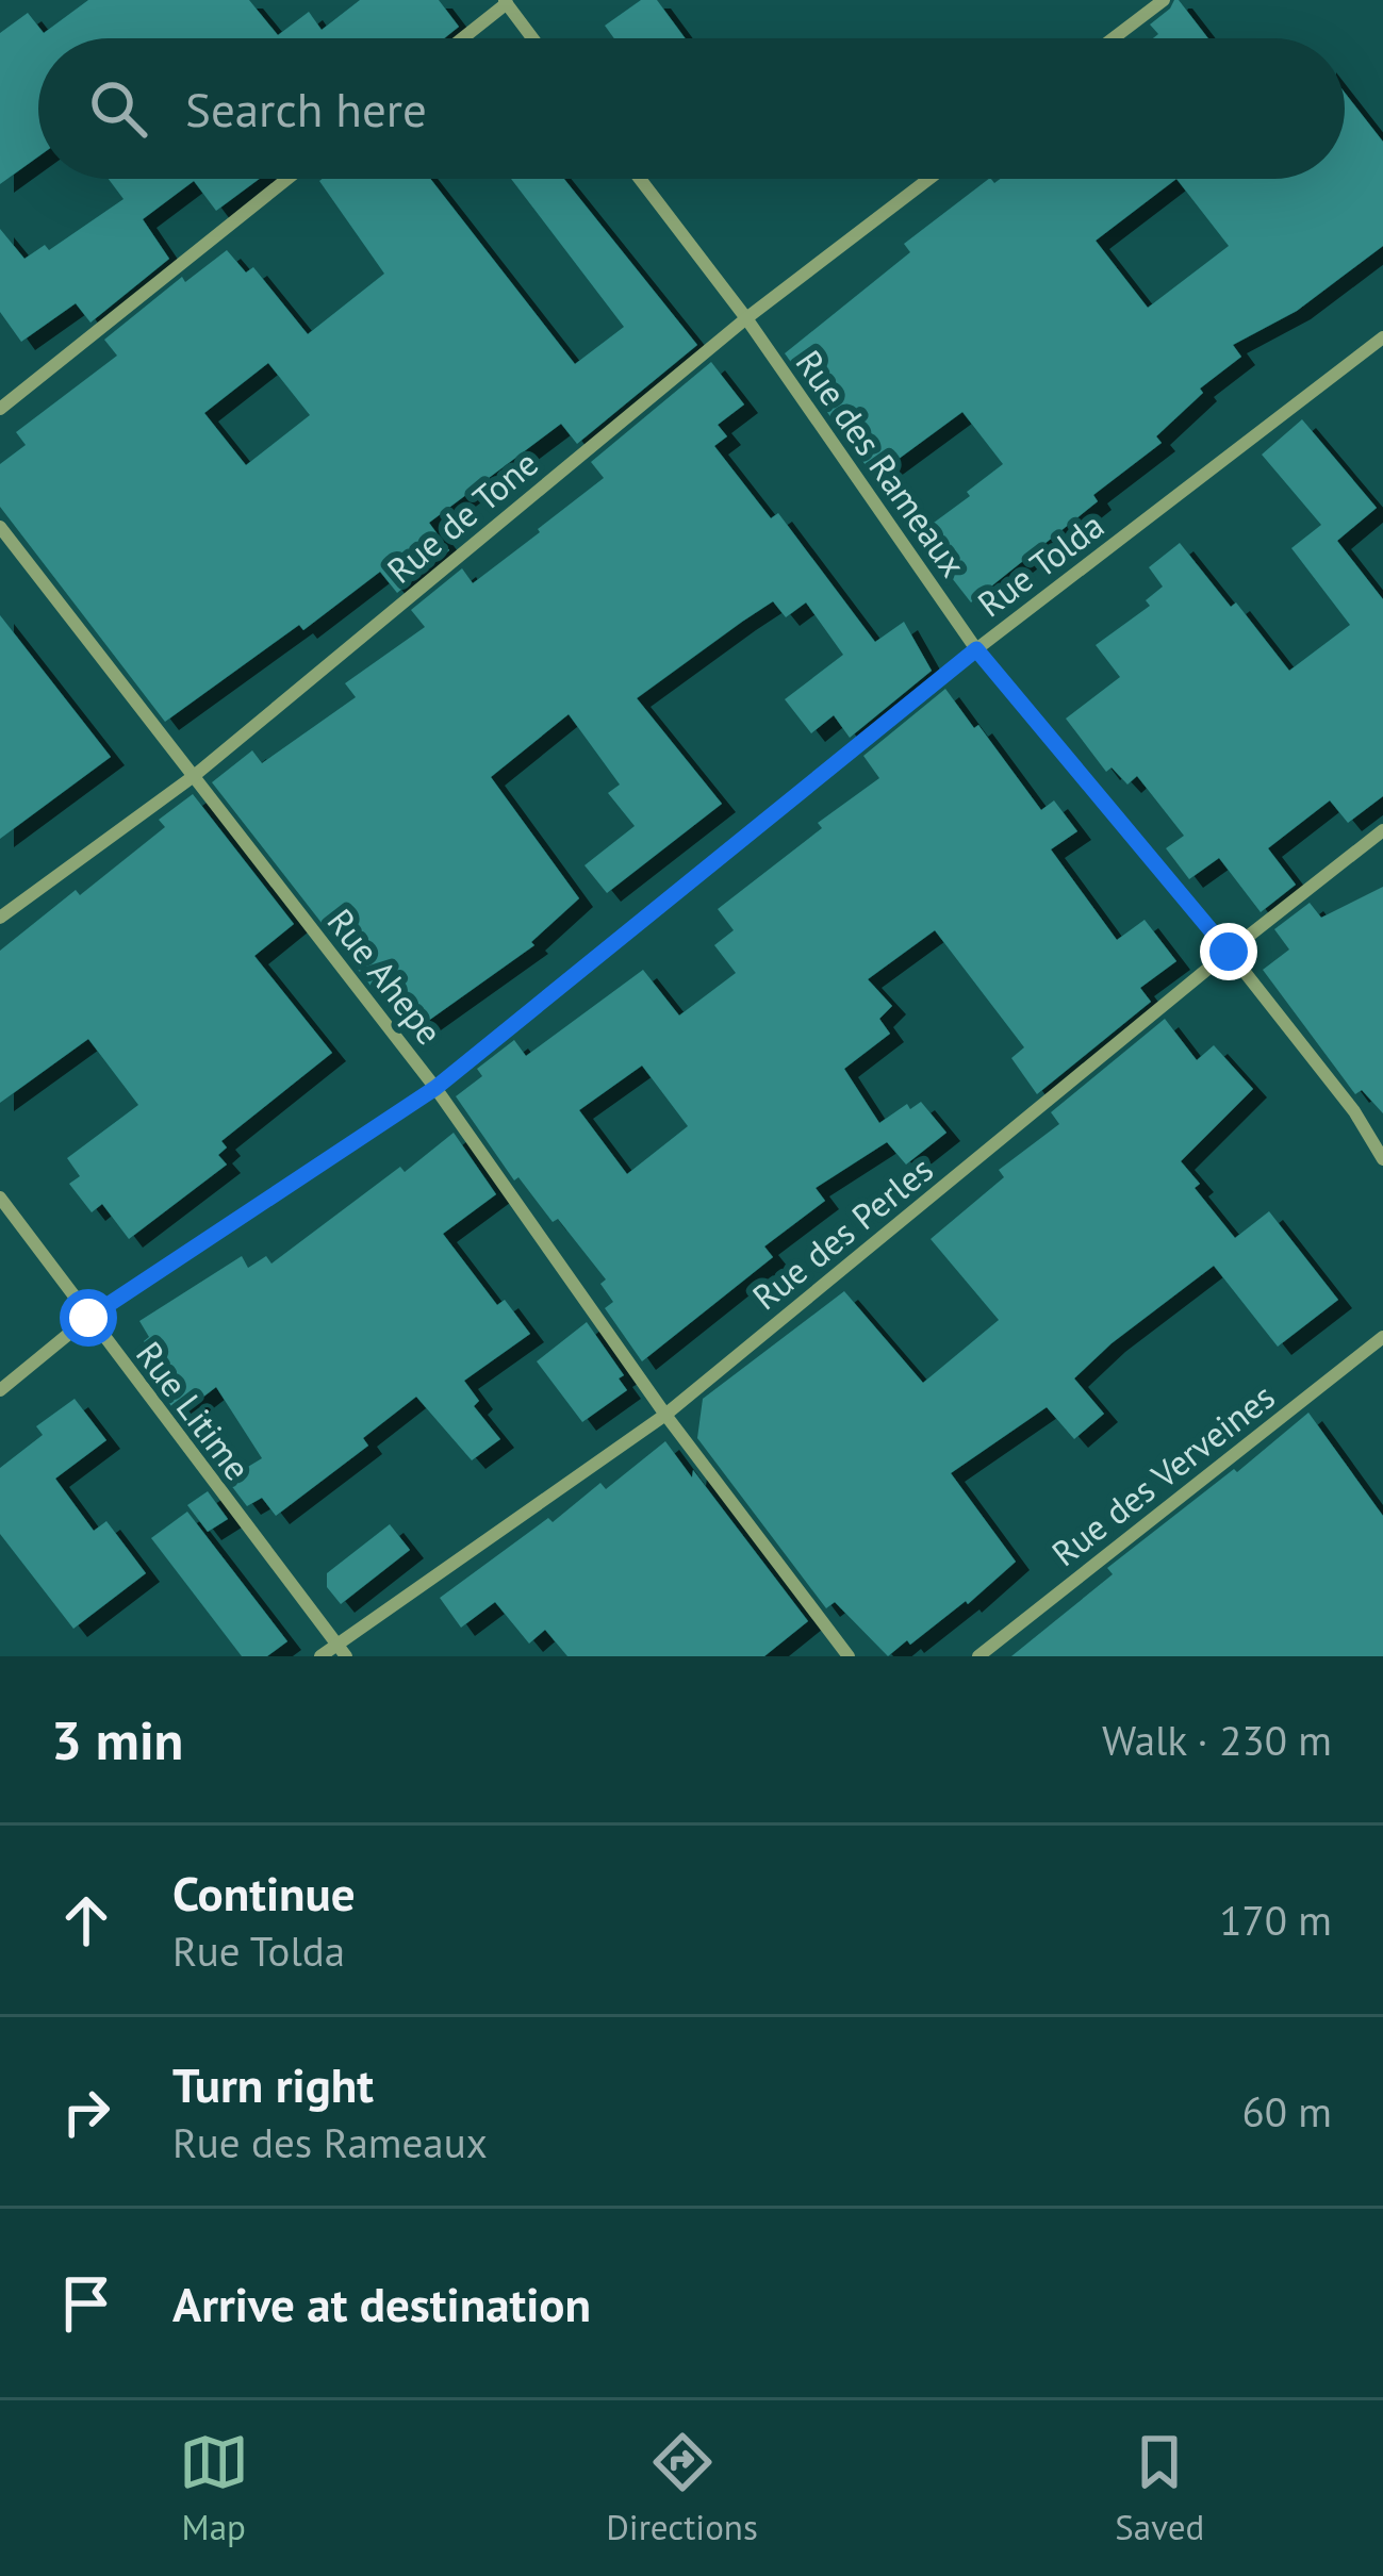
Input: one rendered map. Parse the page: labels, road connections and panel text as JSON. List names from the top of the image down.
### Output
{
  "streets": {
    "street": [
      "Rue des Rameaux",
      "Rue de Tone",
      "Rue Tolda",
      "Rue Ahepe",
      "Rue des Perles",
      "Rue Litime",
      "Rue des Verveines"
    ]
  },
  "crossings": [
    ["Rue des Rameaux", "Rue de Tone"],
    ["Rue des Rameaux", "Rue Tolda"],
    ["Rue des Rameaux", "Rue des Perles"],
    ["Rue de Tone", "Rue Ahepe"],
    ["Rue Tolda", "Rue Ahepe"],
    ["Rue Tolda", "Rue Litime"],
    ["Rue Ahepe", "Rue des Perles"],
    ["Rue des Perles", "Rue Litime"]
  ],
  "page": {
    "search": "Search here",
    "heading": ["3 min", "Walk · 230 m"],
    "list": [
      ["Continue", "Rue Tolda", "170 m"],
      ["Turn right", "Rue des Rameaux", "60 m"],
      "Arrive at destination"
    ],
    "nav": ["Map", "Directions", "Saved"]
  }
}
